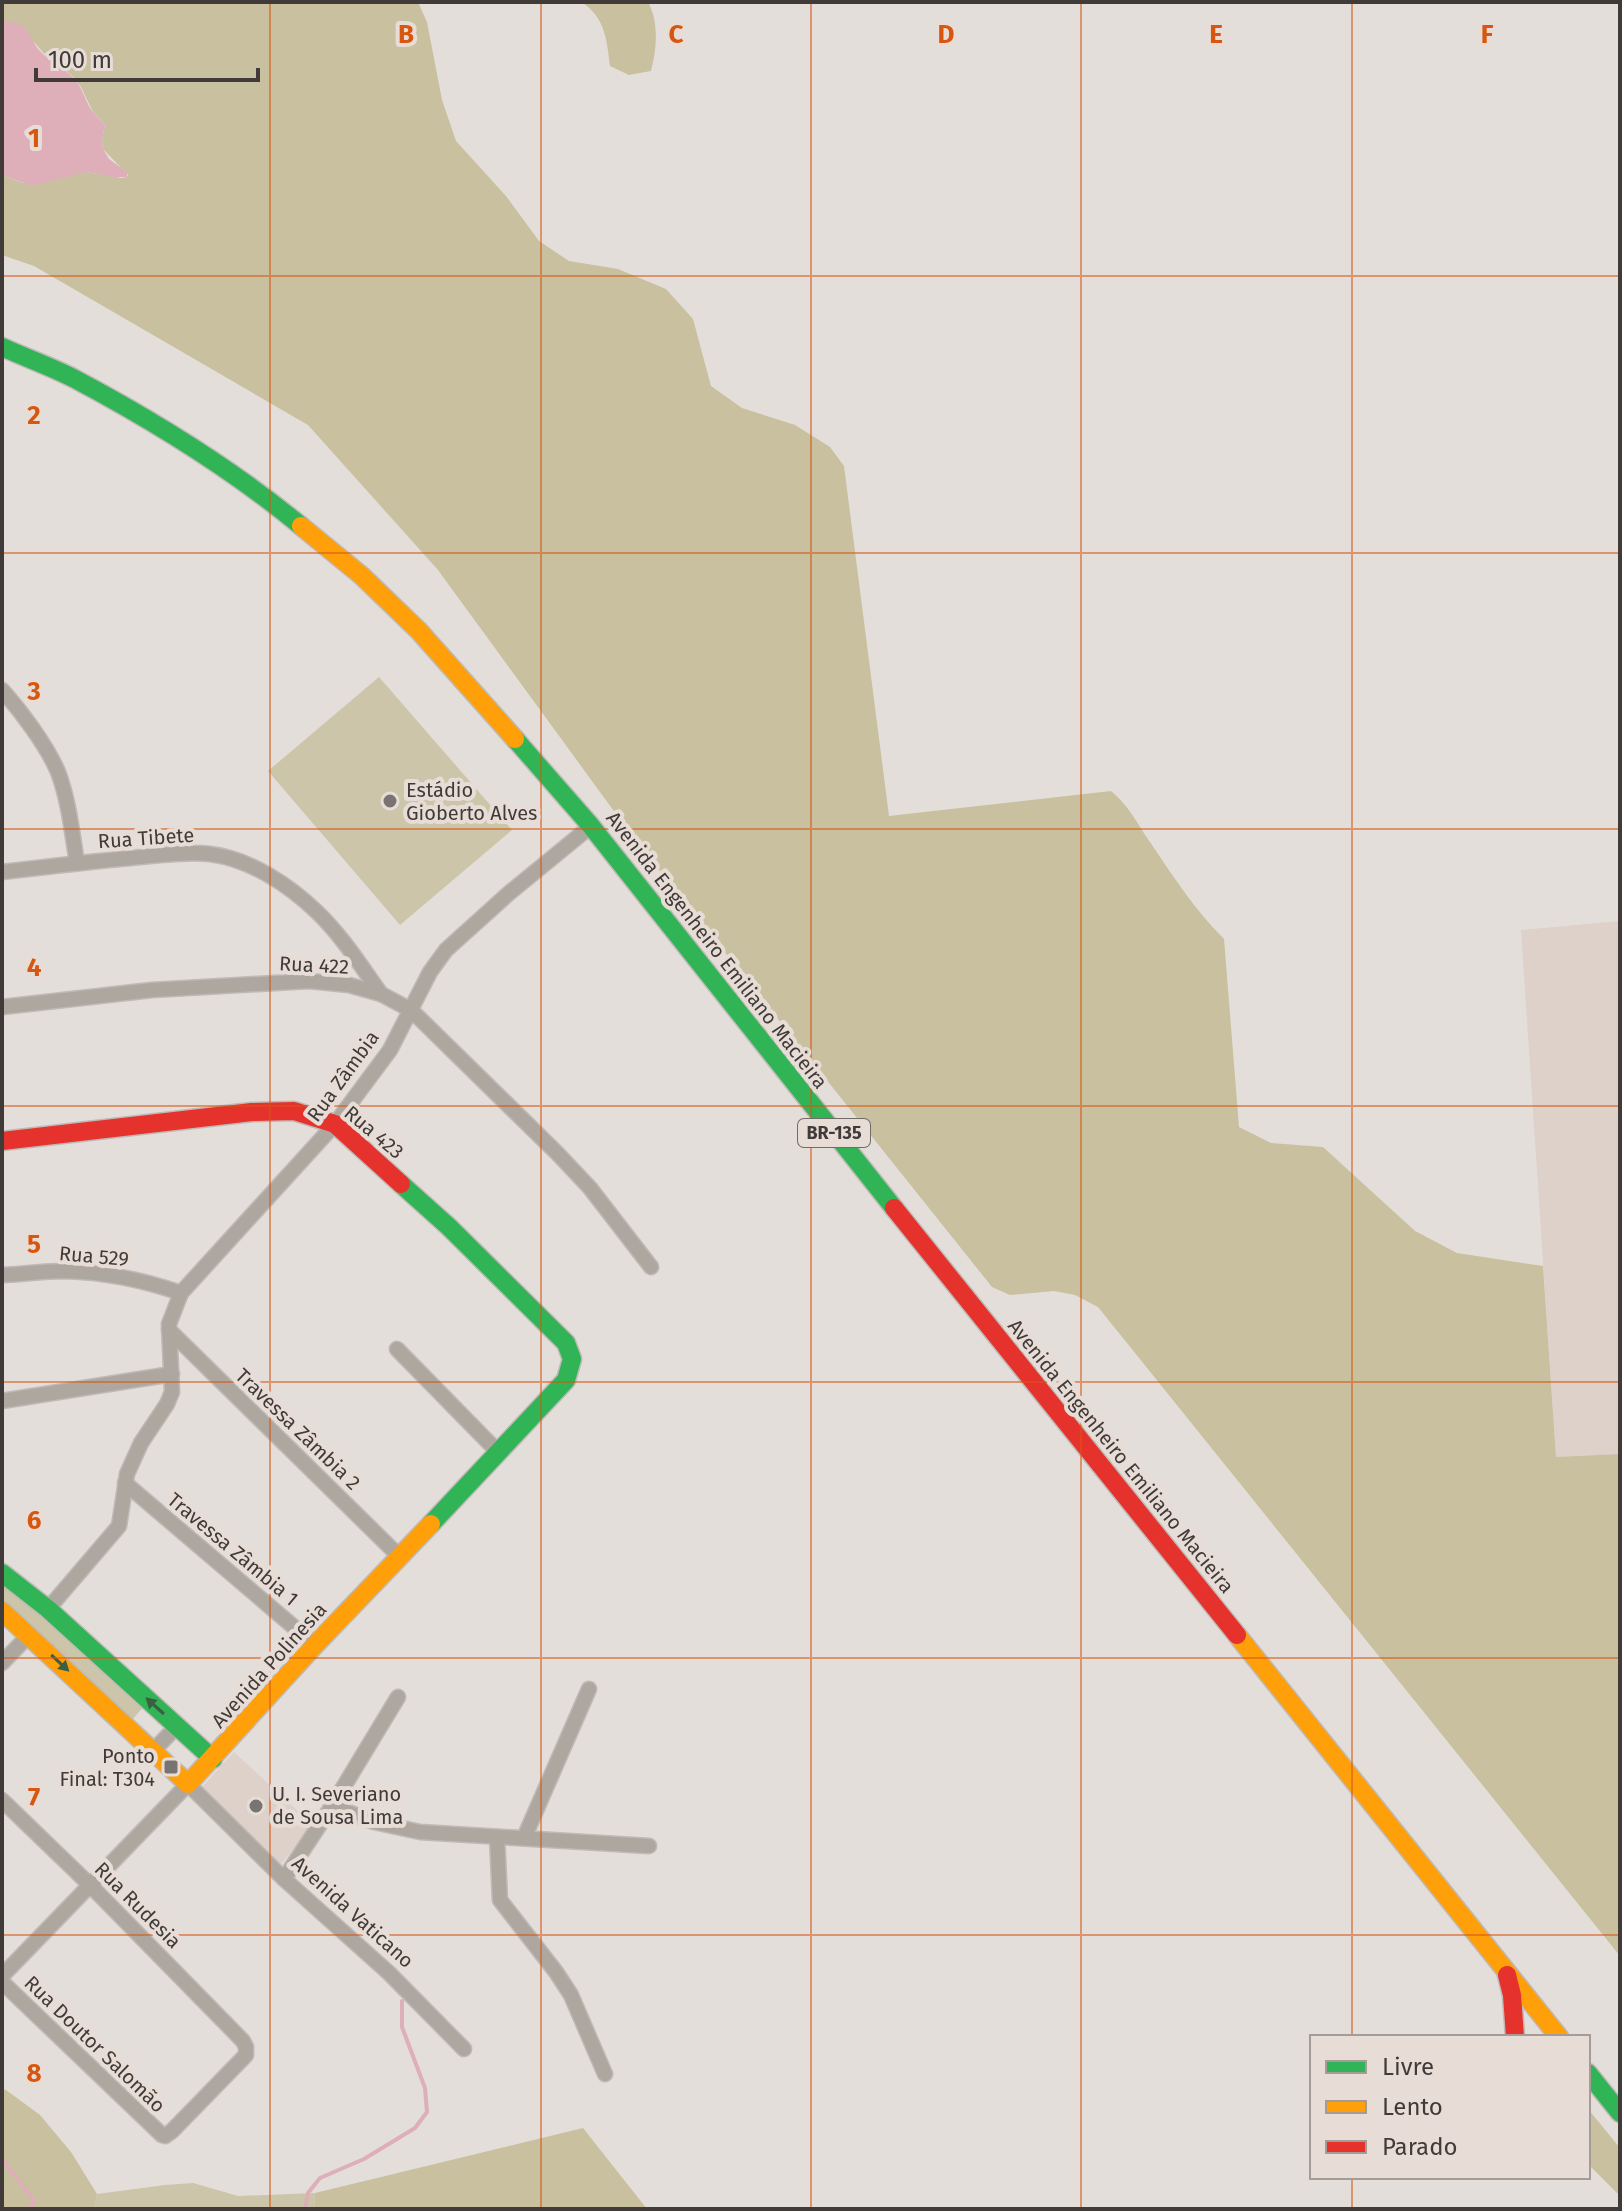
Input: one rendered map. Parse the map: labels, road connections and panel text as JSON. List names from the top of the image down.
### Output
{
  "streets": {
    "main road": [
      "Avenida Engenheiro Emiliano Macieira",
      "Rua 423",
      "BR-135",
      "Avenida Polinesia",
      "Avenida Vaticano"
    ],
    "street": [
      "Rua Tibete",
      "Rua 422",
      "Rua Zâmbia",
      "Rua 529",
      "Travessa Zâmbia 2",
      "Travessa Zâmbia 1",
      "Rua Rudesia",
      "Rua Doutor Salomão"
    ]
  },
  "crossings": [
    ["Rua Tibete", "Rua 422"],
    ["Avenida Engenheiro Emiliano Macieira", "Rua Zâmbia"],
    ["Rua 422", "Rua Zâmbia"],
    ["Rua Zâmbia", "Rua 423"],
    ["Rua Zâmbia", "Rua 529"],
    ["Rua Zâmbia", "Travessa Zâmbia 2"],
    ["Rua Zâmbia", "Travessa Zâmbia 1"],
    ["Rua 423", "Avenida Polinesia"],
    ["Travessa Zâmbia 2", "Avenida Polinesia"],
    ["Travessa Zâmbia 1", "Avenida Polinesia"],
    ["Avenida Polinesia", "Rua Rudesia"],
    ["Avenida Polinesia", "Avenida Vaticano"],
    ["Avenida Polinesia", "Rua Doutor Salomão"],
    ["Rua Rudesia", "Rua Doutor Salomão"]
  ],
  "places": {
    "other": ["Estádio Gioberto Alves", "U. I. Severiano de Sousa Lima"],
    "transit": ["Ponto Final: T304"]
  },
  "legend": ["Livre", "Lento", "Parado"],
  "scale_bar": "100 m",
  "grid": {
    "columns": [
      "B",
      "C",
      "D",
      "E",
      "F"
    ],
    "rows": [
      "1",
      "2",
      "3",
      "4",
      "5",
      "6",
      "7",
      "8"
    ]
  }
}
